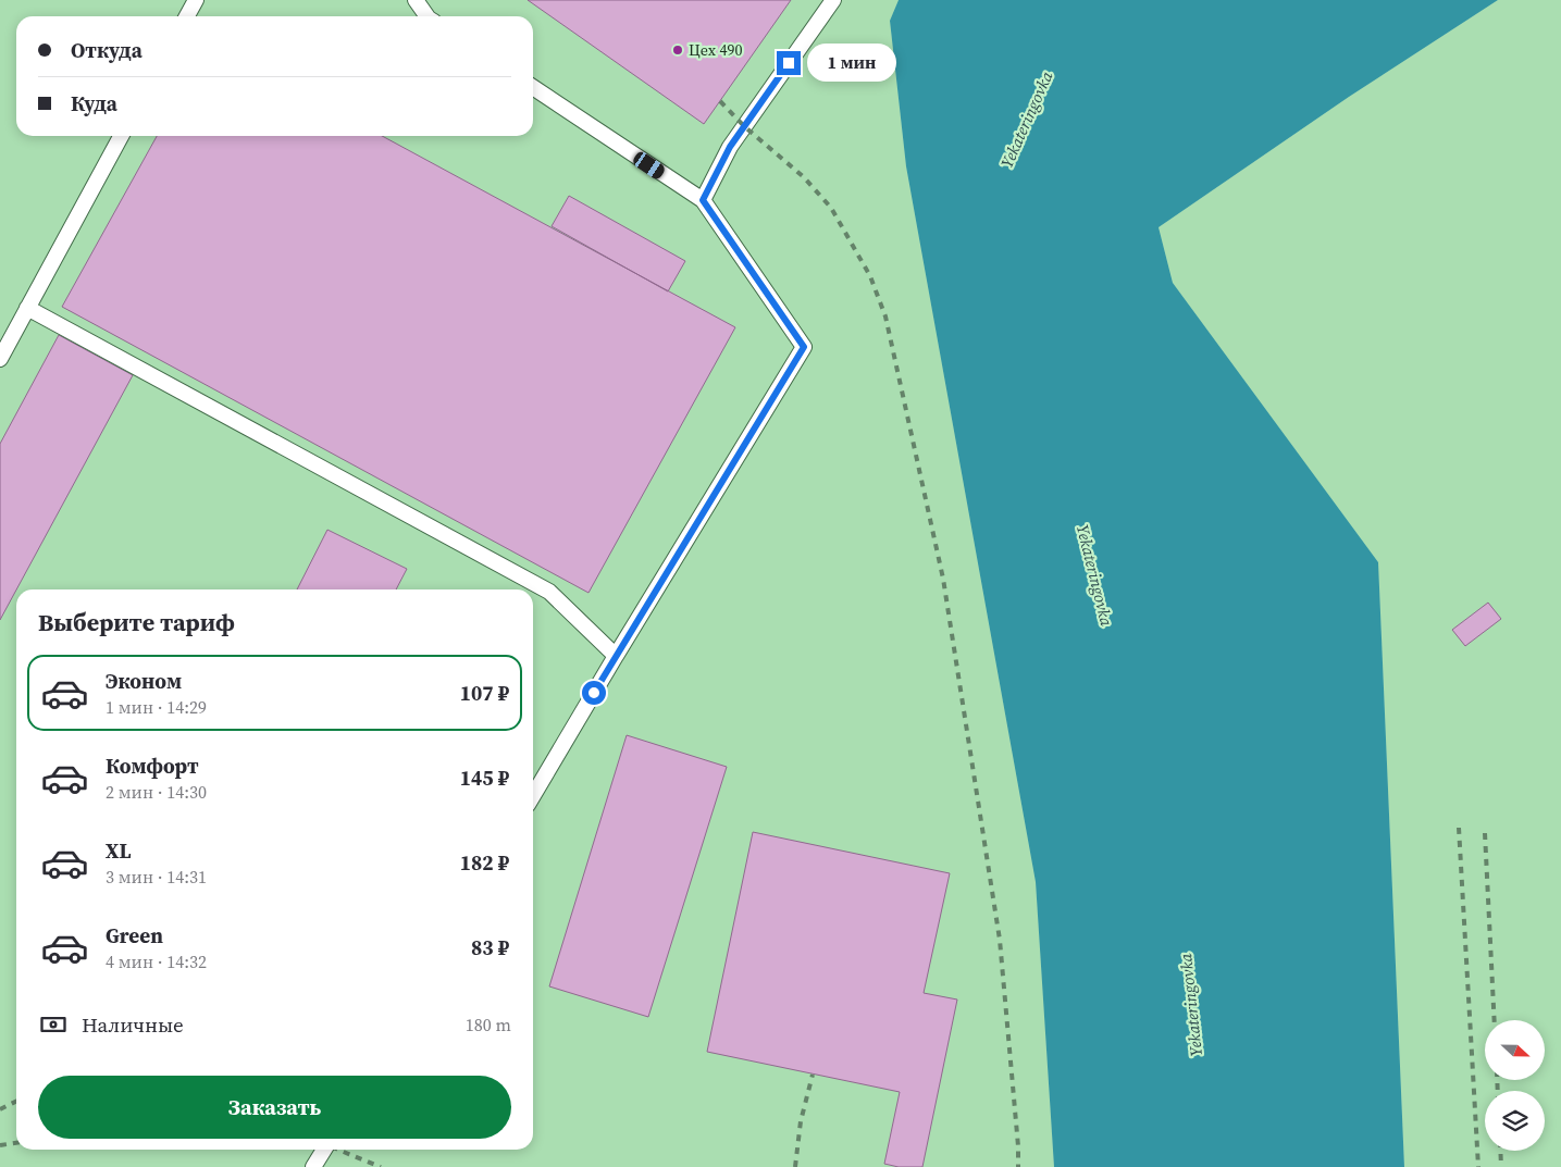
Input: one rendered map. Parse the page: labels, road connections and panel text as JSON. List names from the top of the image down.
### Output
{
  "water": ["Yekateringovka"],
  "places": ["Цех 490"],
  "north": "right",
  "page": {
    "banner": ["Откуда", "Куда"],
    "bubble": "1 мин",
    "heading": "Выберите тариф",
    "list": [
      {
        "name": "Эконом",
        "note": "1 мин · 14:29",
        "value": "107 ₽"
      },
      {
        "name": "Комфорт",
        "note": "2 мин · 14:30",
        "value": "145 ₽"
      },
      {
        "name": "XL",
        "note": "3 мин · 14:31",
        "value": "182 ₽"
      },
      {
        "name": "Green",
        "note": "4 мин · 14:32",
        "value": "83 ₽"
      }
    ],
    "pay": ["Наличные", "180 m"],
    "buttons": "Заказать"
  }
}
